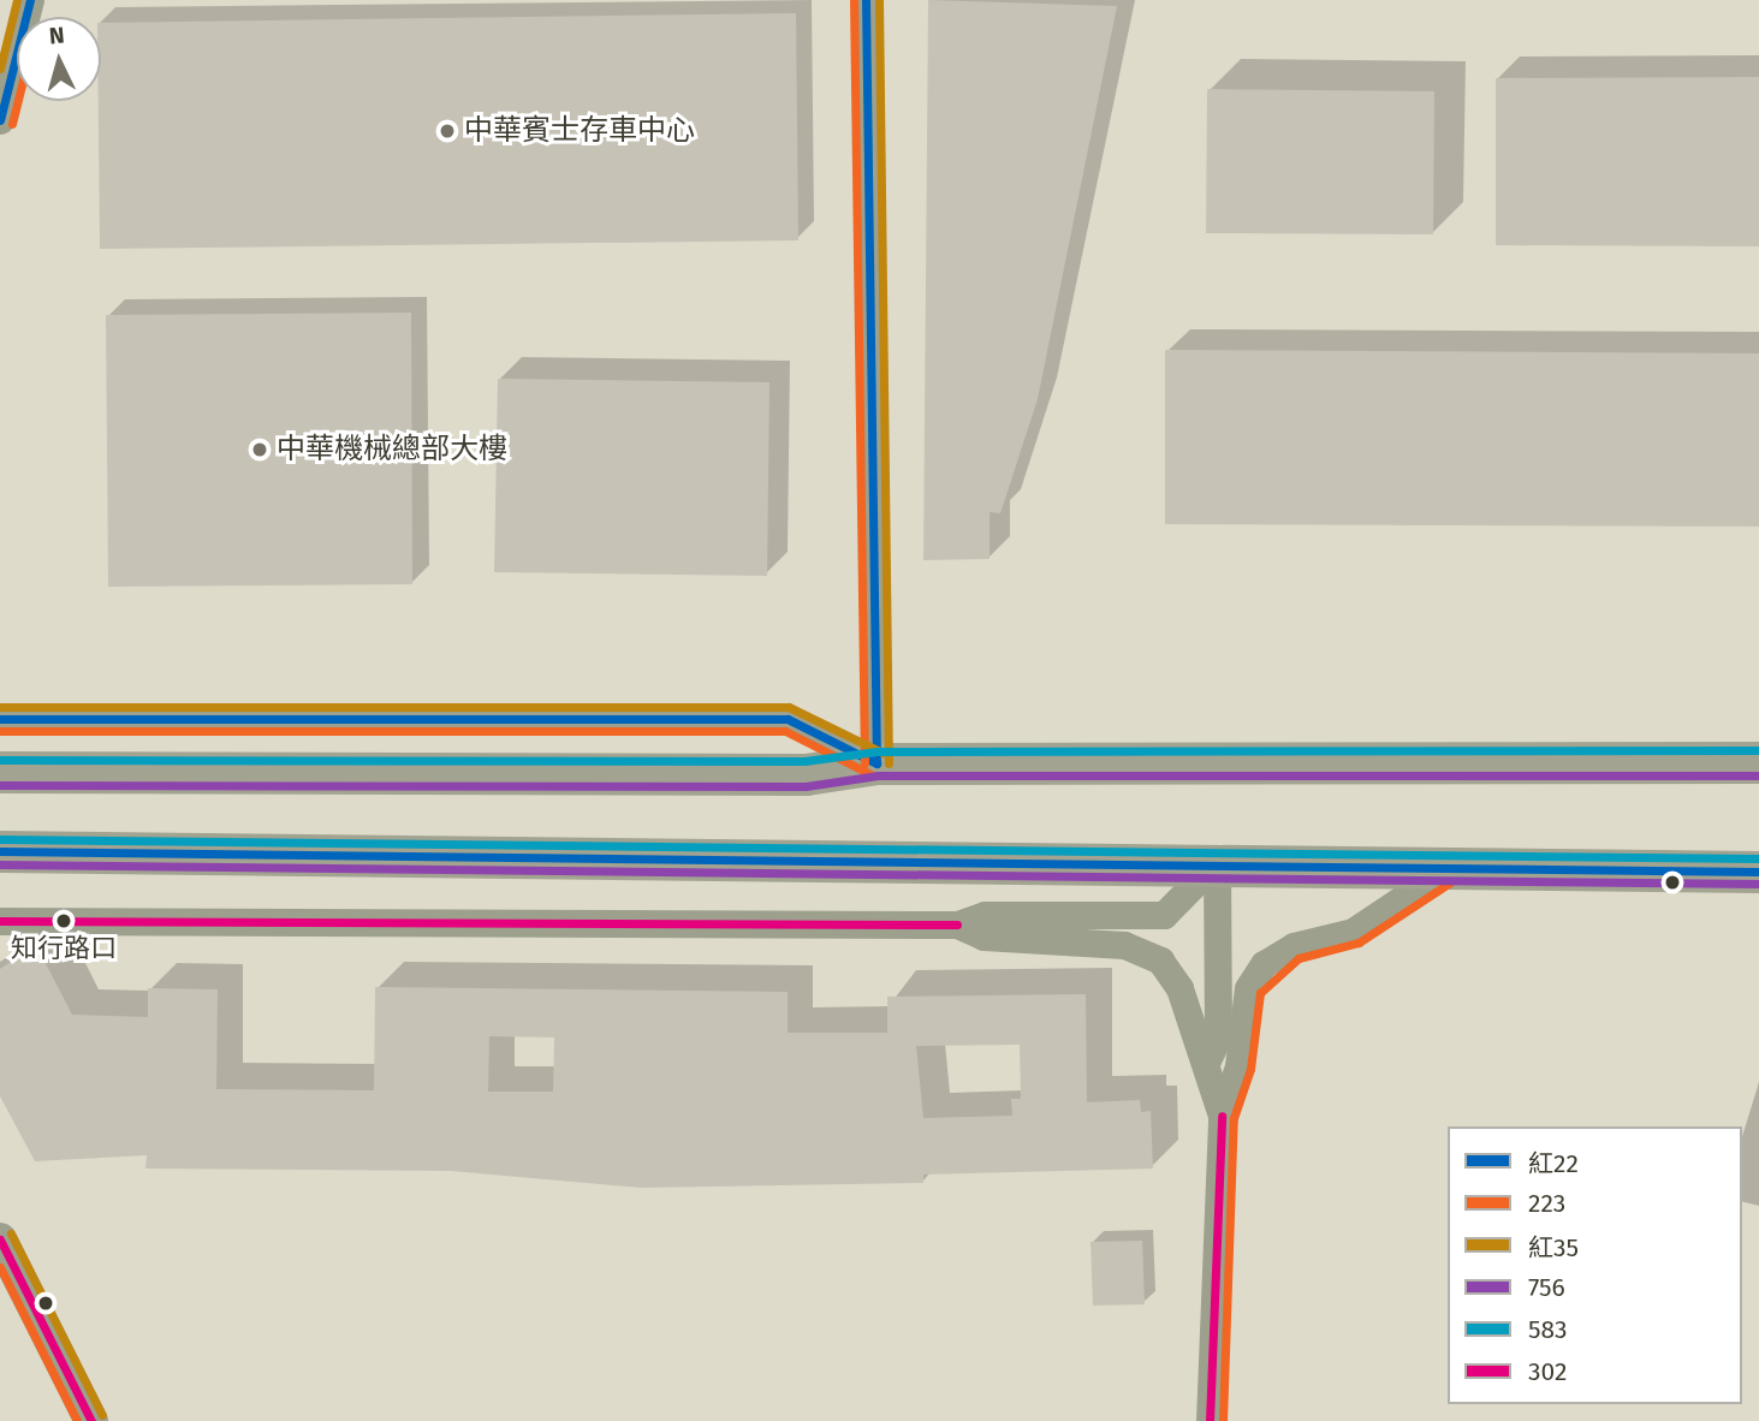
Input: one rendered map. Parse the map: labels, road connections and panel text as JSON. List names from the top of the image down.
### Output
{
  "places": ["中華賓士存車中心", "中華機械總部大樓", "知行路口"],
  "lines": [
    "transit line 紅22",
    "transit line 223",
    "transit line 紅35",
    "transit line 583",
    "transit line 756",
    "transit line 302"
  ],
  "legend": [
    "紅22",
    "223",
    "紅35",
    "756",
    "583",
    "302"
  ],
  "north": "top"
}
